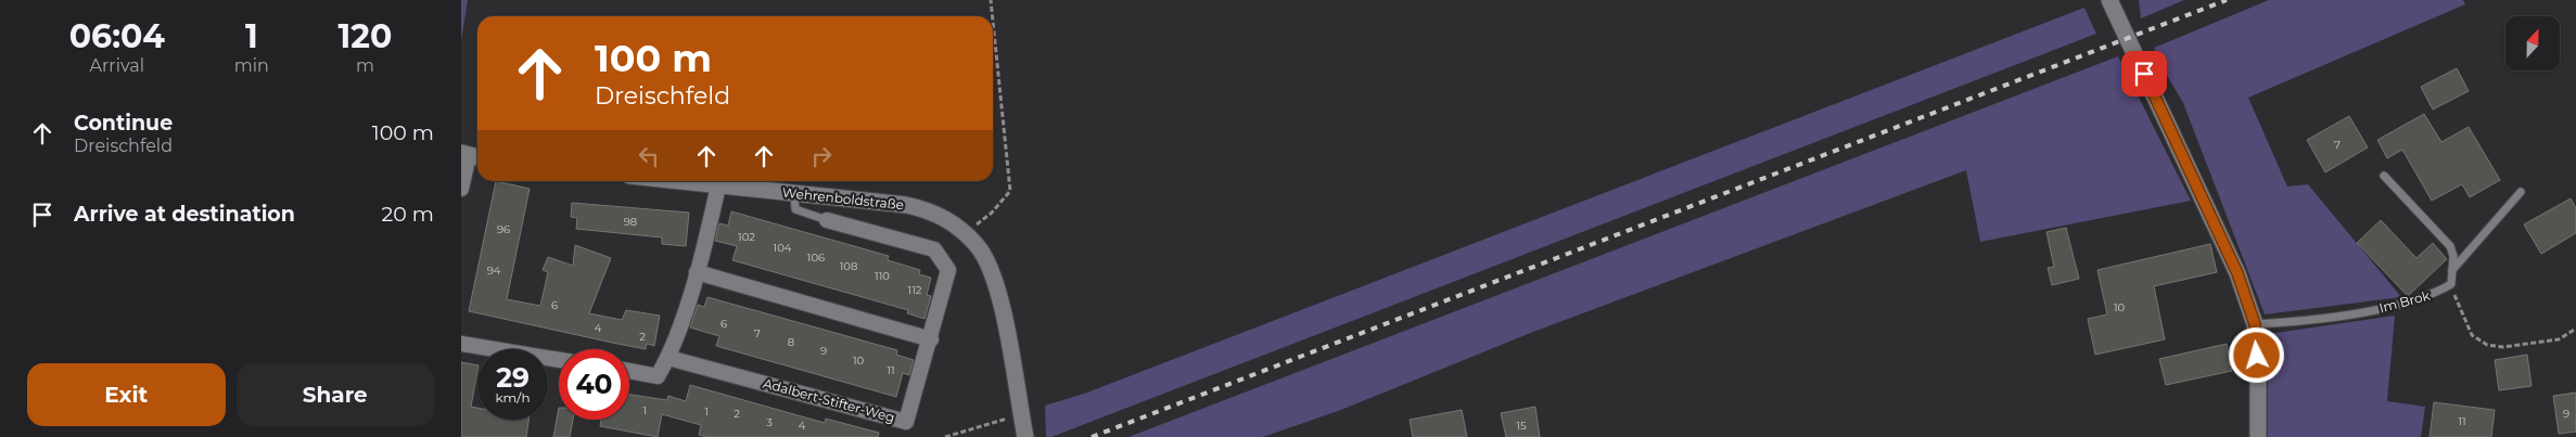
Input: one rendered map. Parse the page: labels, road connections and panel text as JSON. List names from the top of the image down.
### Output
{
  "streets": {
    "street": ["Wehrenboldstraße", "Adalbert-Stifter-Weg"],
    "lane": ["Im Brok"]
  },
  "house_numbers": [
    "7",
    "98",
    "96",
    "102",
    "104",
    "106",
    "108",
    "94",
    "110",
    "112",
    "6",
    "10",
    "6",
    "4",
    "7",
    "2",
    "8",
    "9",
    "10",
    "11",
    "1",
    "1",
    "2",
    "9",
    "11",
    "3",
    "4",
    "15"
  ],
  "north": "top",
  "page": {
    "eta": [
      "06:04",
      "Arrival",
      "1",
      "min",
      "120",
      "m"
    ],
    "turn": ["100 m", "Dreischfeld"],
    "list": [
      {
        "name": "Continue",
        "note": "Dreischfeld",
        "value": "100 m"
      },
      {
        "name": "Arrive at destination",
        "value": "20 m"
      }
    ],
    "speed": "29 km/h",
    "limit": "40",
    "buttons": ["Exit", "Share"]
  }
}
